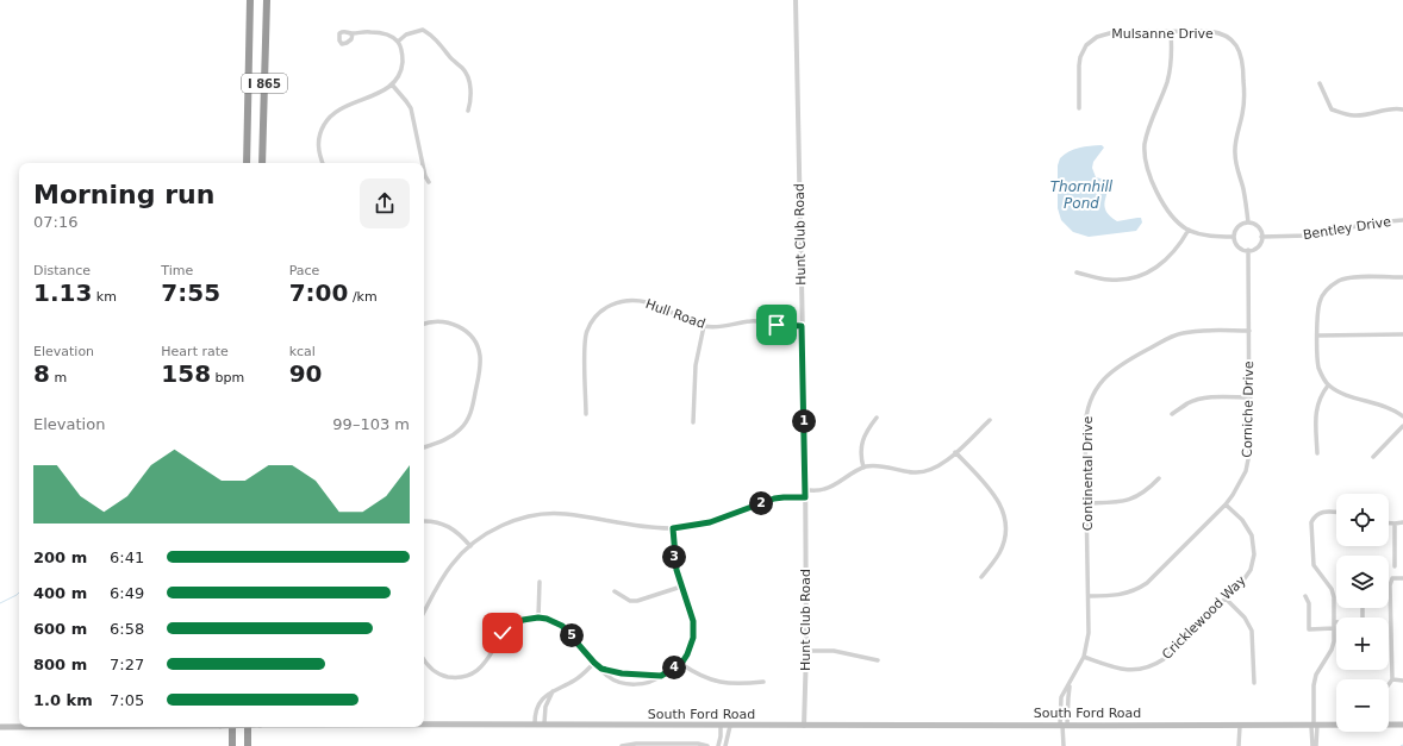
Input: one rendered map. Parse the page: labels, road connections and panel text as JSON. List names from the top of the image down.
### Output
{
  "streets": {
    "highway": ["I 865"],
    "main road": ["South Ford Road"],
    "street": [
      "Mulsanne Drive",
      "Bentley Drive",
      "Hunt Club Road",
      "Hull Road",
      "Corniche Drive",
      "Continental Drive",
      "Cricklewood Way"
    ]
  },
  "crossings": [
    ["Mulsanne Drive", "Bentley Drive"],
    ["Mulsanne Drive", "Corniche Drive"],
    ["Bentley Drive", "Corniche Drive"],
    ["Hunt Club Road", "Hull Road"],
    ["Hunt Club Road", "South Ford Road"],
    ["Corniche Drive", "Continental Drive"],
    ["Corniche Drive", "Cricklewood Way"],
    ["Continental Drive", "Cricklewood Way"],
    ["Continental Drive", "South Ford Road"]
  ],
  "water": ["Thornhill Pond"],
  "page": {
    "heading": ["Morning run", "07:16"],
    "stats": [
      ["Distance", "1.13 km"],
      ["Time", "7:55"],
      ["Pace", "7:00 /km"],
      ["Elevation", "8 m"],
      ["Heart rate", "158 bpm"],
      ["kcal", "90"]
    ],
    "chart": ["Elevation", "99–103 m"],
    "pins": [
      "1",
      "2",
      "3",
      "5",
      "4"
    ],
    "map_buttons": ["+", "−"],
    "list": [
      {
        "name": "200 m",
        "note": "6:41"
      },
      {
        "name": "400 m",
        "note": "6:49"
      },
      {
        "name": "600 m",
        "note": "6:58"
      },
      {
        "name": "800 m",
        "note": "7:27"
      },
      {
        "name": "1.0 km",
        "note": "7:05"
      }
    ]
  }
}
